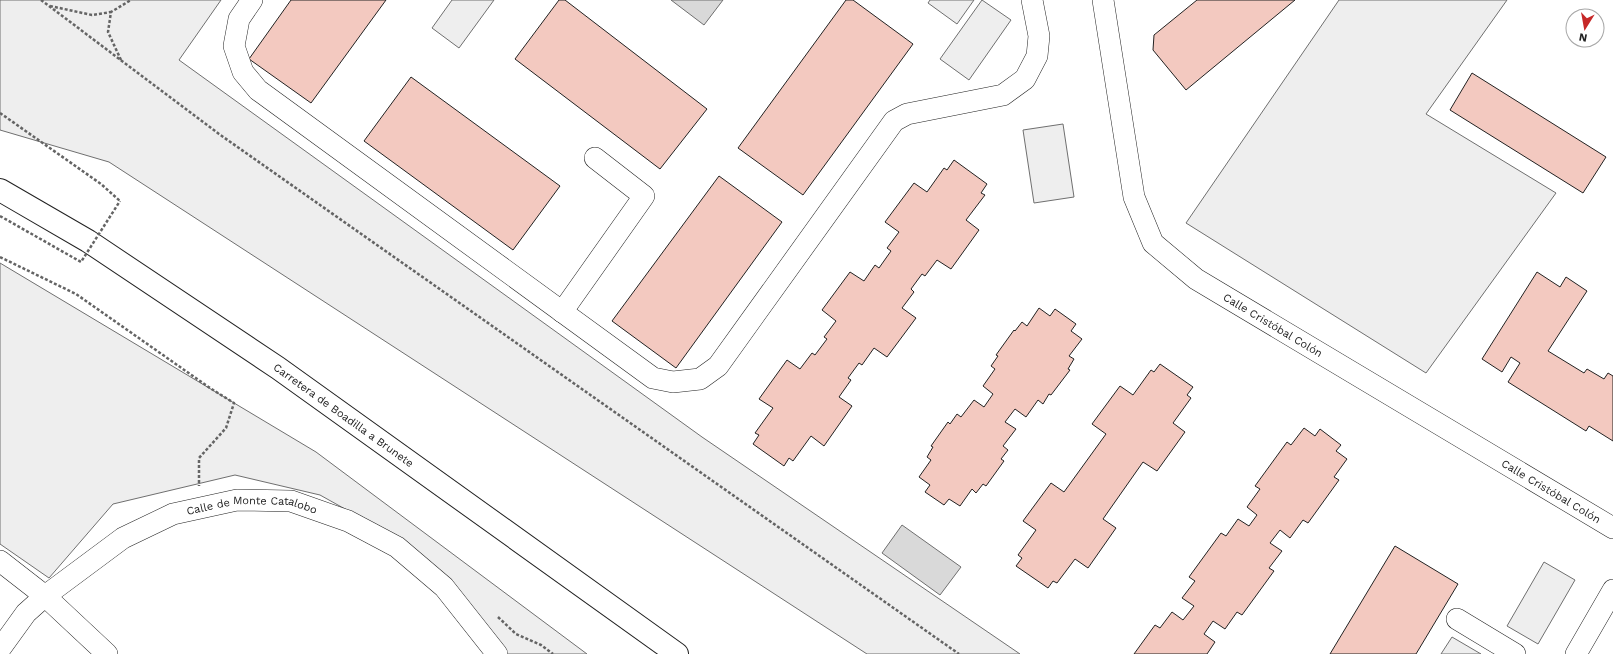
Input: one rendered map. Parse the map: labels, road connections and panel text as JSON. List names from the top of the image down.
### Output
{
  "streets": {
    "main road": ["Carretera de Boadilla a Brunete"],
    "street": ["Calle Cristóbal Colón", "Calle de Monte Catalobo"]
  },
  "north": "bottom"
}
